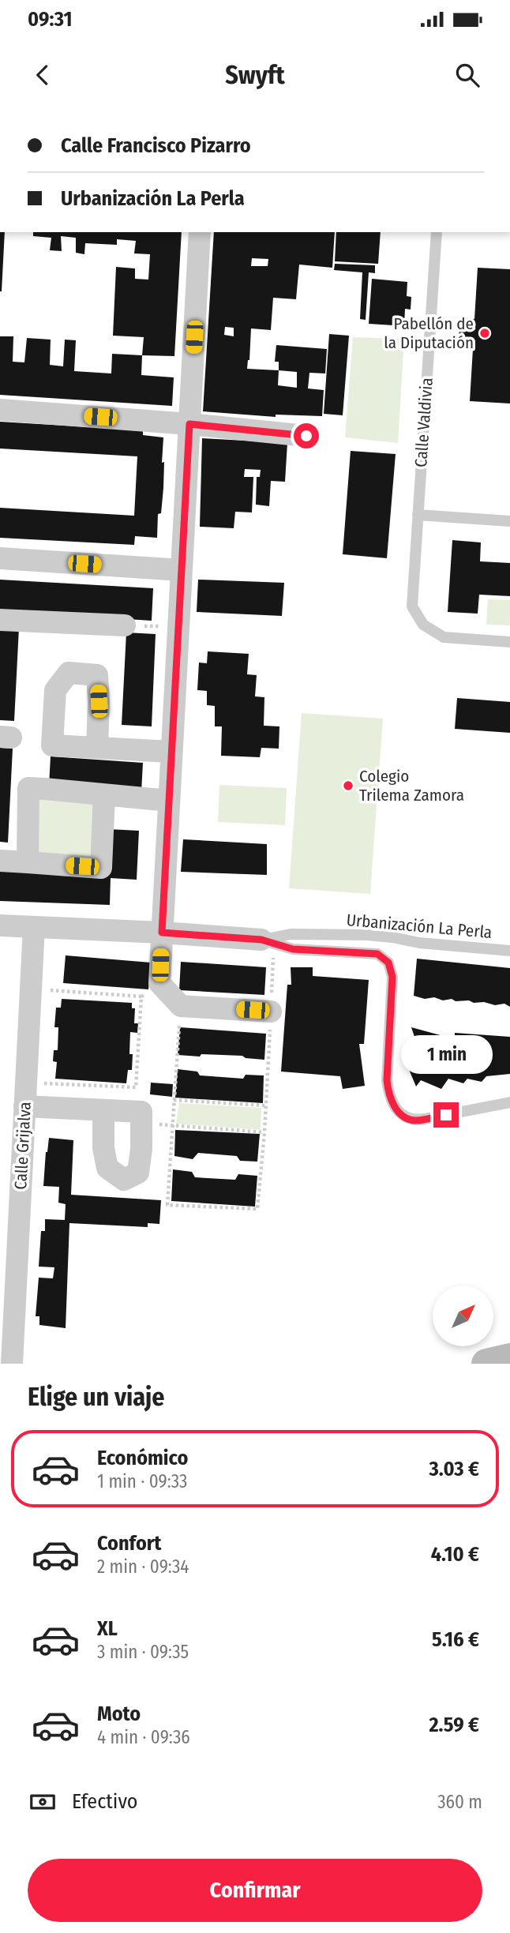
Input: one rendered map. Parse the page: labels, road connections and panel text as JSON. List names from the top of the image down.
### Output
{
  "streets": {
    "street": ["Calle Grijalva"],
    "lane": ["Calle Valdivia", "Urbanización La Perla"]
  },
  "places": ["Pabellón de la Diputación", "Colegio Trilema Zamora"],
  "north": "top right",
  "page": {
    "status": "09:31",
    "header": "Swyft",
    "banner": ["Calle Francisco Pizarro", "Urbanización La Perla"],
    "bubble": "1 min",
    "heading": "Elige un viaje",
    "list": [
      {
        "name": "Económico",
        "note": "1 min · 09:33",
        "value": "3.03 €"
      },
      {
        "name": "Confort",
        "note": "2 min · 09:34",
        "value": "4.10 €"
      },
      {
        "name": "XL",
        "note": "3 min · 09:35",
        "value": "5.16 €"
      },
      {
        "name": "Moto",
        "note": "4 min · 09:36",
        "value": "2.59 €"
      }
    ],
    "pay": ["Efectivo", "360 m"],
    "buttons": "Confirmar"
  }
}
